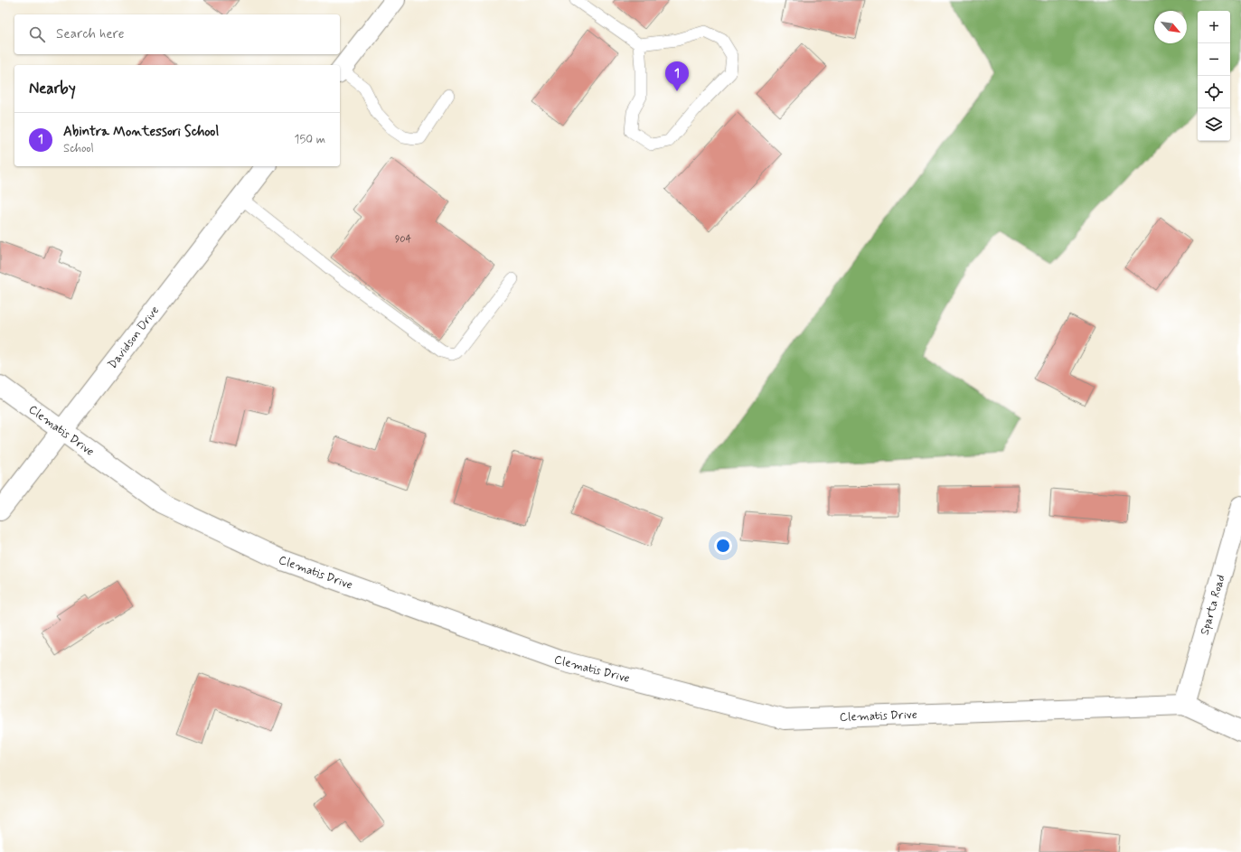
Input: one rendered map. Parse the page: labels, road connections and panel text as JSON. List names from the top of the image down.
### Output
{
  "streets": {
    "street": ["Davidson Drive", "Clematis Drive", "Sparta Road"]
  },
  "crossings": [
    ["Davidson Drive", "Clematis Drive"],
    ["Clematis Drive", "Sparta Road"]
  ],
  "house_numbers": ["904"],
  "north": "bottom right",
  "page": {
    "map_buttons": ["+", "−"],
    "search": "Search here",
    "pins": "1",
    "heading": "Nearby",
    "list": [
      {
        "mark": "1",
        "name": "Abintra Montessori School",
        "note": "School",
        "value": "150 m"
      }
    ]
  }
}
